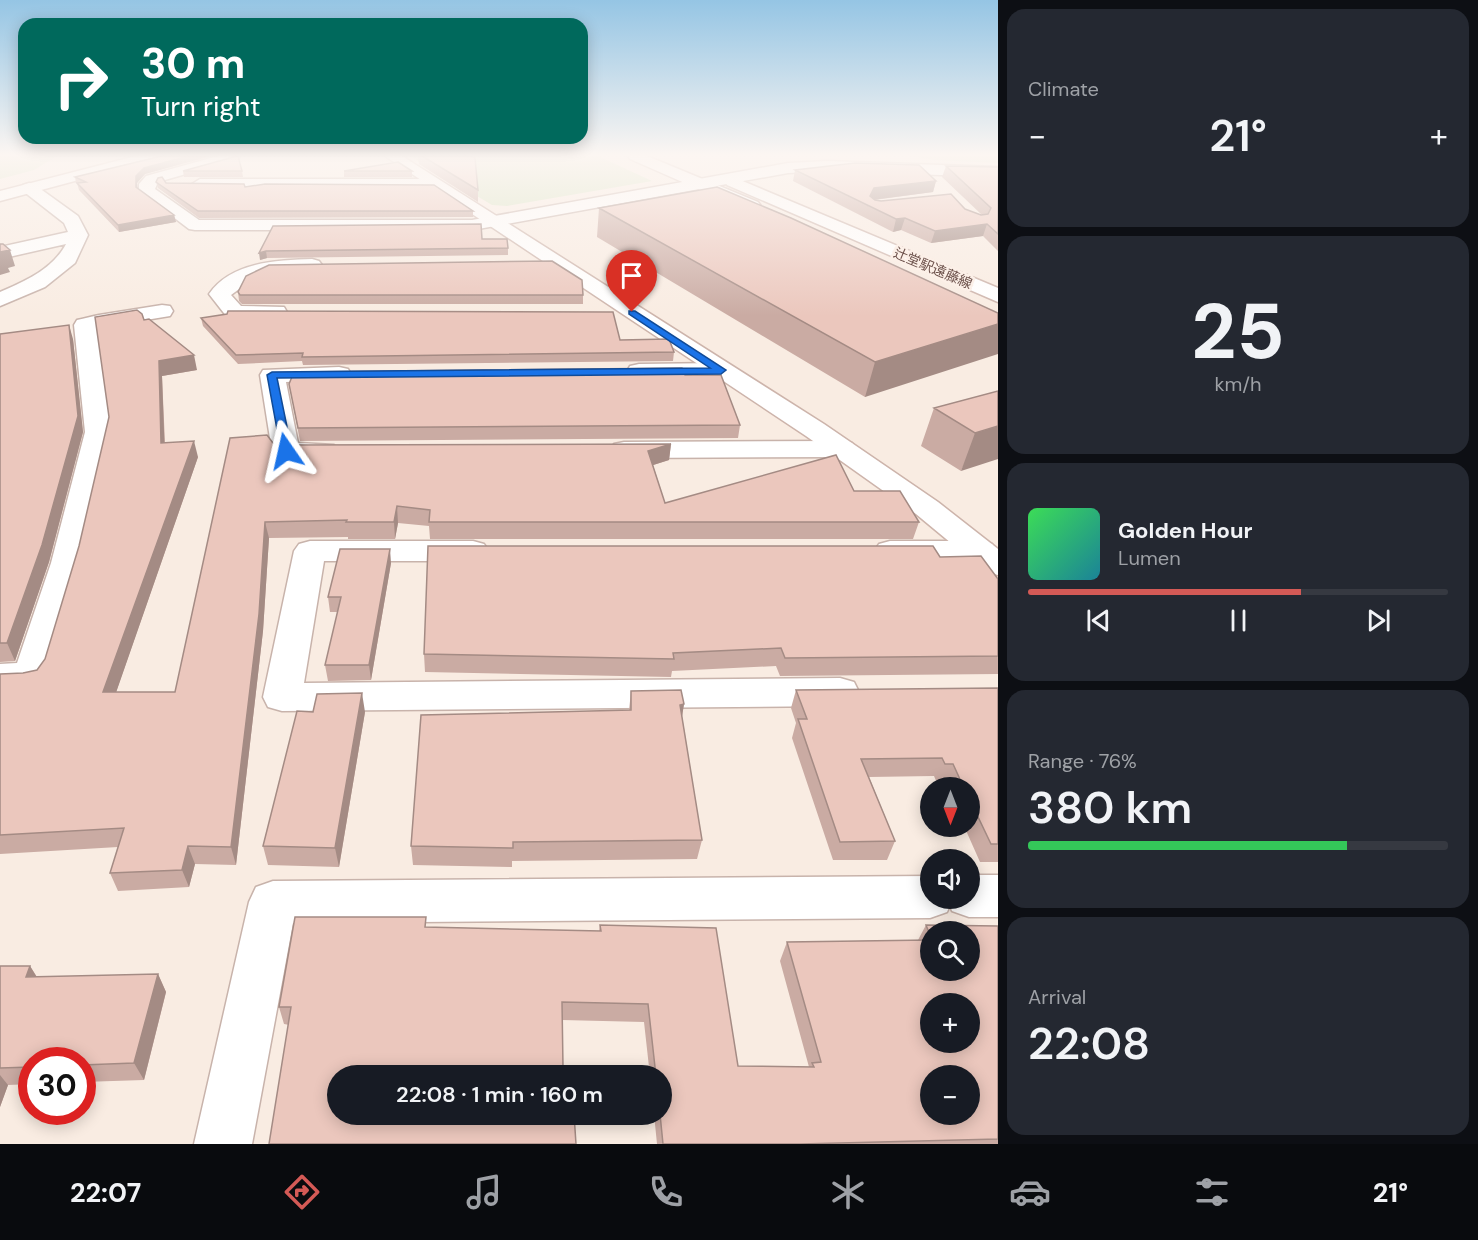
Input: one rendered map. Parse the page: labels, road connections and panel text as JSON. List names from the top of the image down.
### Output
{
  "streets": {
    "street": ["辻堂駅遠藤線"]
  },
  "north": "bottom",
  "page": {
    "tile": [
      "Climate",
      ["25", "km/h"],
      ["Range · 76%", "380 km"],
      ["Arrival", "22:08"]
    ],
    "turn": ["30 m", "Turn right"],
    "heat": ["−", "21°", "+"],
    "song": ["Golden Hour", "Lumen"],
    "map_buttons": ["+", "−"],
    "limit": "30",
    "trip": "22:08 · 1 min · 160 m",
    "tabs": ["22:07", "21°"]
  }
}
